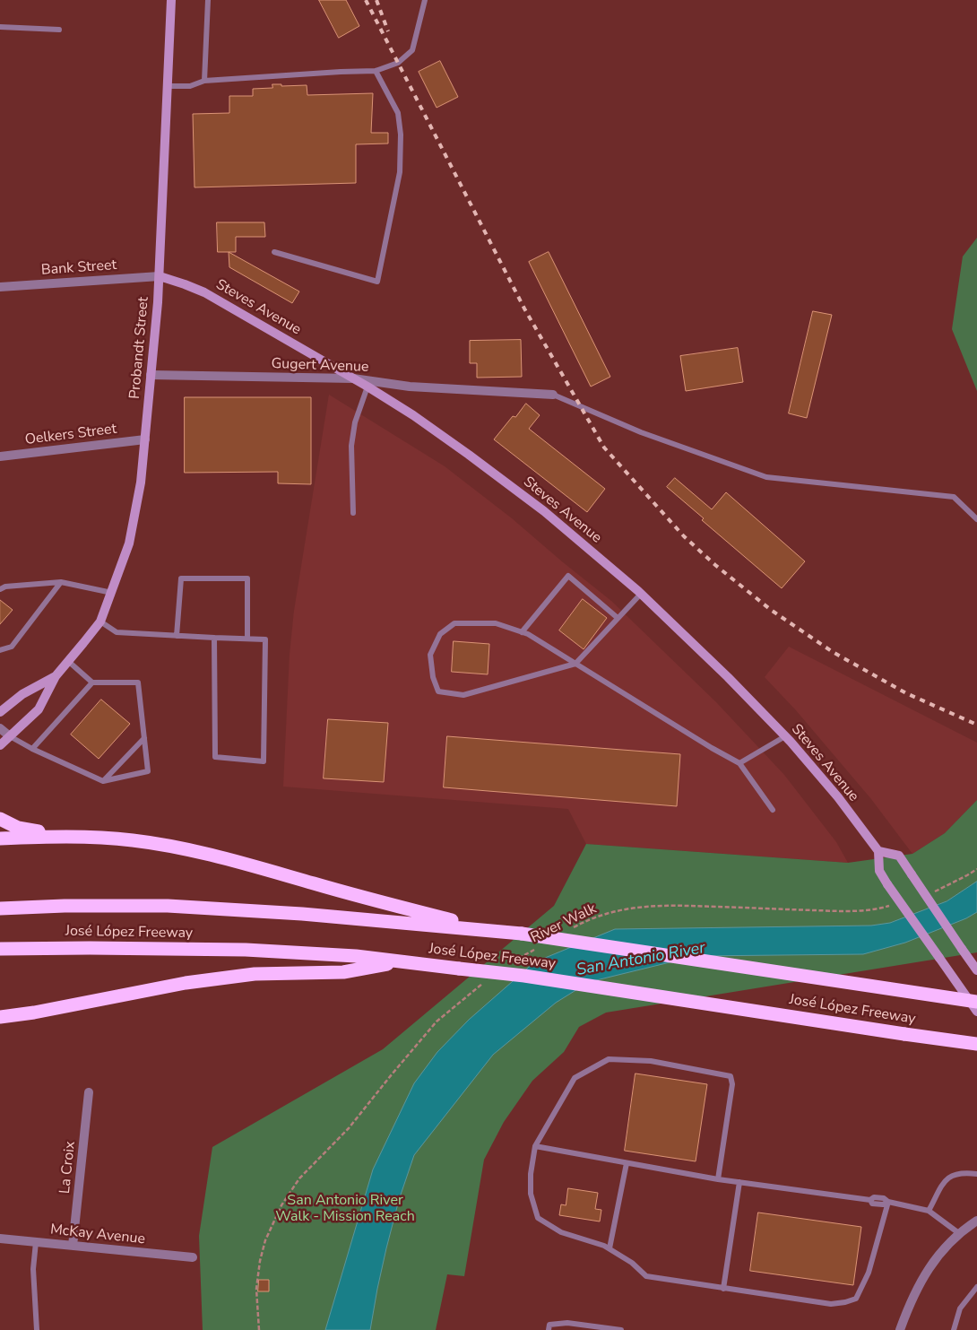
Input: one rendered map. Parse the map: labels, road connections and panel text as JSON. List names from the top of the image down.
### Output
{
  "streets": {
    "highway": ["José López Freeway"],
    "main road": ["Steves Avenue", "Probandt Street"],
    "street": [
      "Bank Street",
      "Gugert Avenue",
      "Oelkers Street",
      "La Croix",
      "McKay Avenue"
    ],
    "path": ["River Walk"]
  },
  "crossings": [
    ["Bank Street", "Steves Avenue"],
    ["Bank Street", "Probandt Street"],
    ["Steves Avenue", "Probandt Street"],
    ["Steves Avenue", "Gugert Avenue"],
    ["Probandt Street", "Gugert Avenue"],
    ["Probandt Street", "Oelkers Street"],
    ["La Croix", "McKay Avenue"]
  ],
  "water": ["San Antonio River"],
  "parks": ["San Antonio River Walk - Mission Reach"]
}
